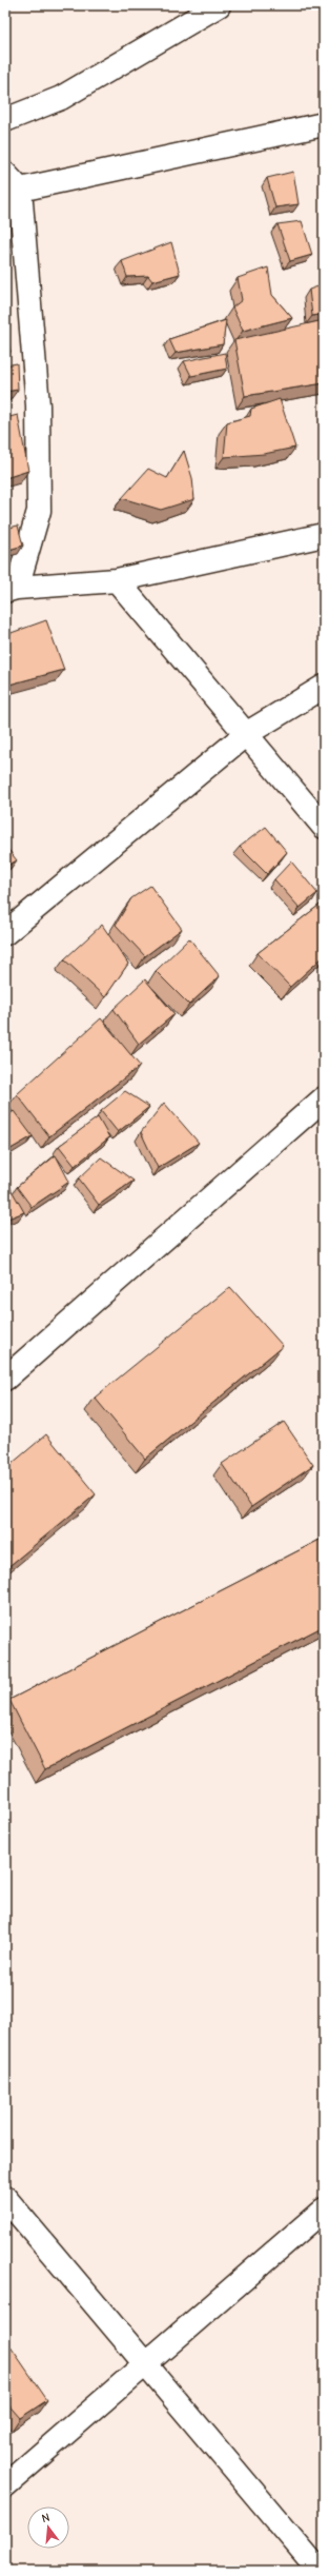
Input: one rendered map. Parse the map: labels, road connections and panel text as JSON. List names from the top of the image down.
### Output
{
  "north": "top"
}
